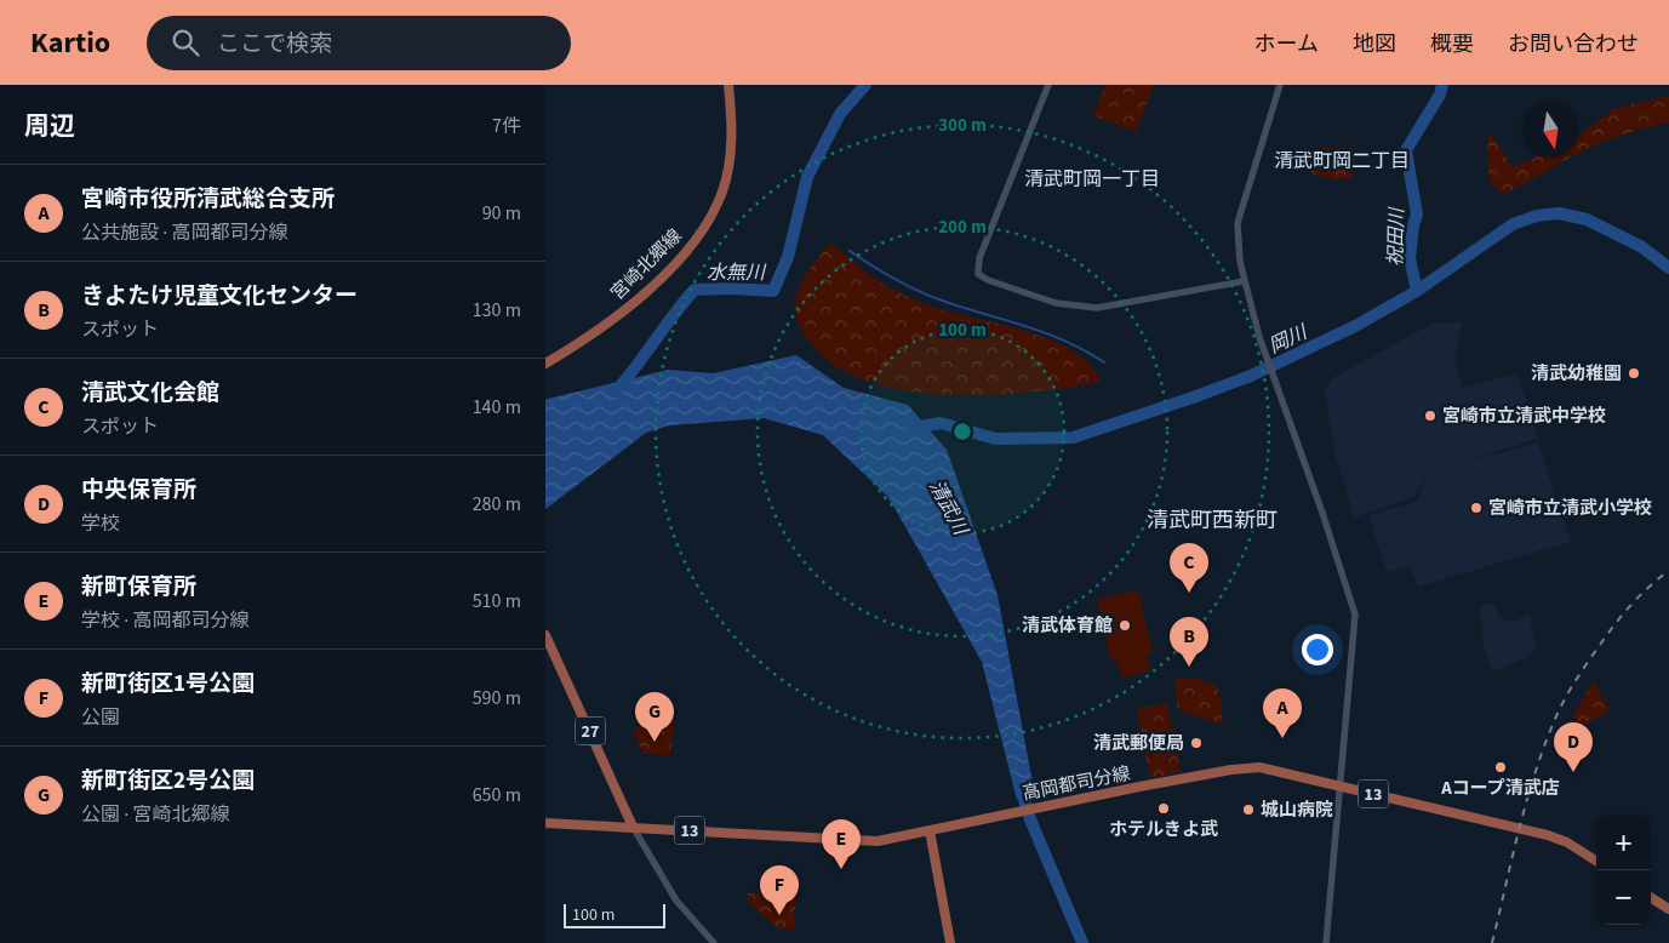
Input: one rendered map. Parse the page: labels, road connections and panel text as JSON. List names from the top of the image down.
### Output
{
  "streets": {
    "main road": [
      "宮崎北郷線",
      "27",
      "高岡都司分線",
      "13"
    ]
  },
  "crossings": [
    ["27", "高岡都司分線"]
  ],
  "districts": ["清武町岡二丁目", "清武町岡一丁目", "清武町西新町"],
  "water": [
    "祝田川",
    "水無川",
    "岡川",
    "清武川"
  ],
  "places": [
    "清武幼稚園",
    "宮崎市立清武中学校",
    "宮崎市立清武小学校",
    "清武体育館",
    "清武郵便局",
    "Aコープ清武店",
    "ホテルきよ武",
    "城山病院"
  ],
  "scale_bar": "100 m",
  "north": "bottom",
  "page": {
    "header": "Kartio",
    "search": "ここで検索",
    "nav": [
      "ホーム",
      "地図",
      "概要",
      "お問い合わせ"
    ],
    "heading": ["周辺", "7件"],
    "list": [
      {
        "mark": "A",
        "name": "宮崎市役所清武総合支所",
        "note": "公共施設 · 高岡都司分線",
        "value": "90 m"
      },
      {
        "mark": "B",
        "name": "きよたけ児童文化センター",
        "note": "スポット",
        "value": "130 m"
      },
      {
        "mark": "C",
        "name": "清武文化会館",
        "note": "スポット",
        "value": "140 m"
      },
      {
        "mark": "D",
        "name": "中央保育所",
        "note": "学校",
        "value": "280 m"
      },
      {
        "mark": "E",
        "name": "新町保育所",
        "note": "学校 · 高岡都司分線",
        "value": "510 m"
      },
      {
        "mark": "F",
        "name": "新町街区1号公園",
        "note": "公園",
        "value": "590 m"
      },
      {
        "mark": "G",
        "name": "新町街区2号公園",
        "note": "公園 · 宮崎北郷線",
        "value": "650 m"
      }
    ],
    "pins": [
      "C",
      "B",
      "A",
      "G",
      "D",
      "E",
      "F"
    ],
    "map_buttons": ["+", "−"],
    "scale": "100 m"
  },
  "rings": ["300 m", "200 m", "100 m"]
}
